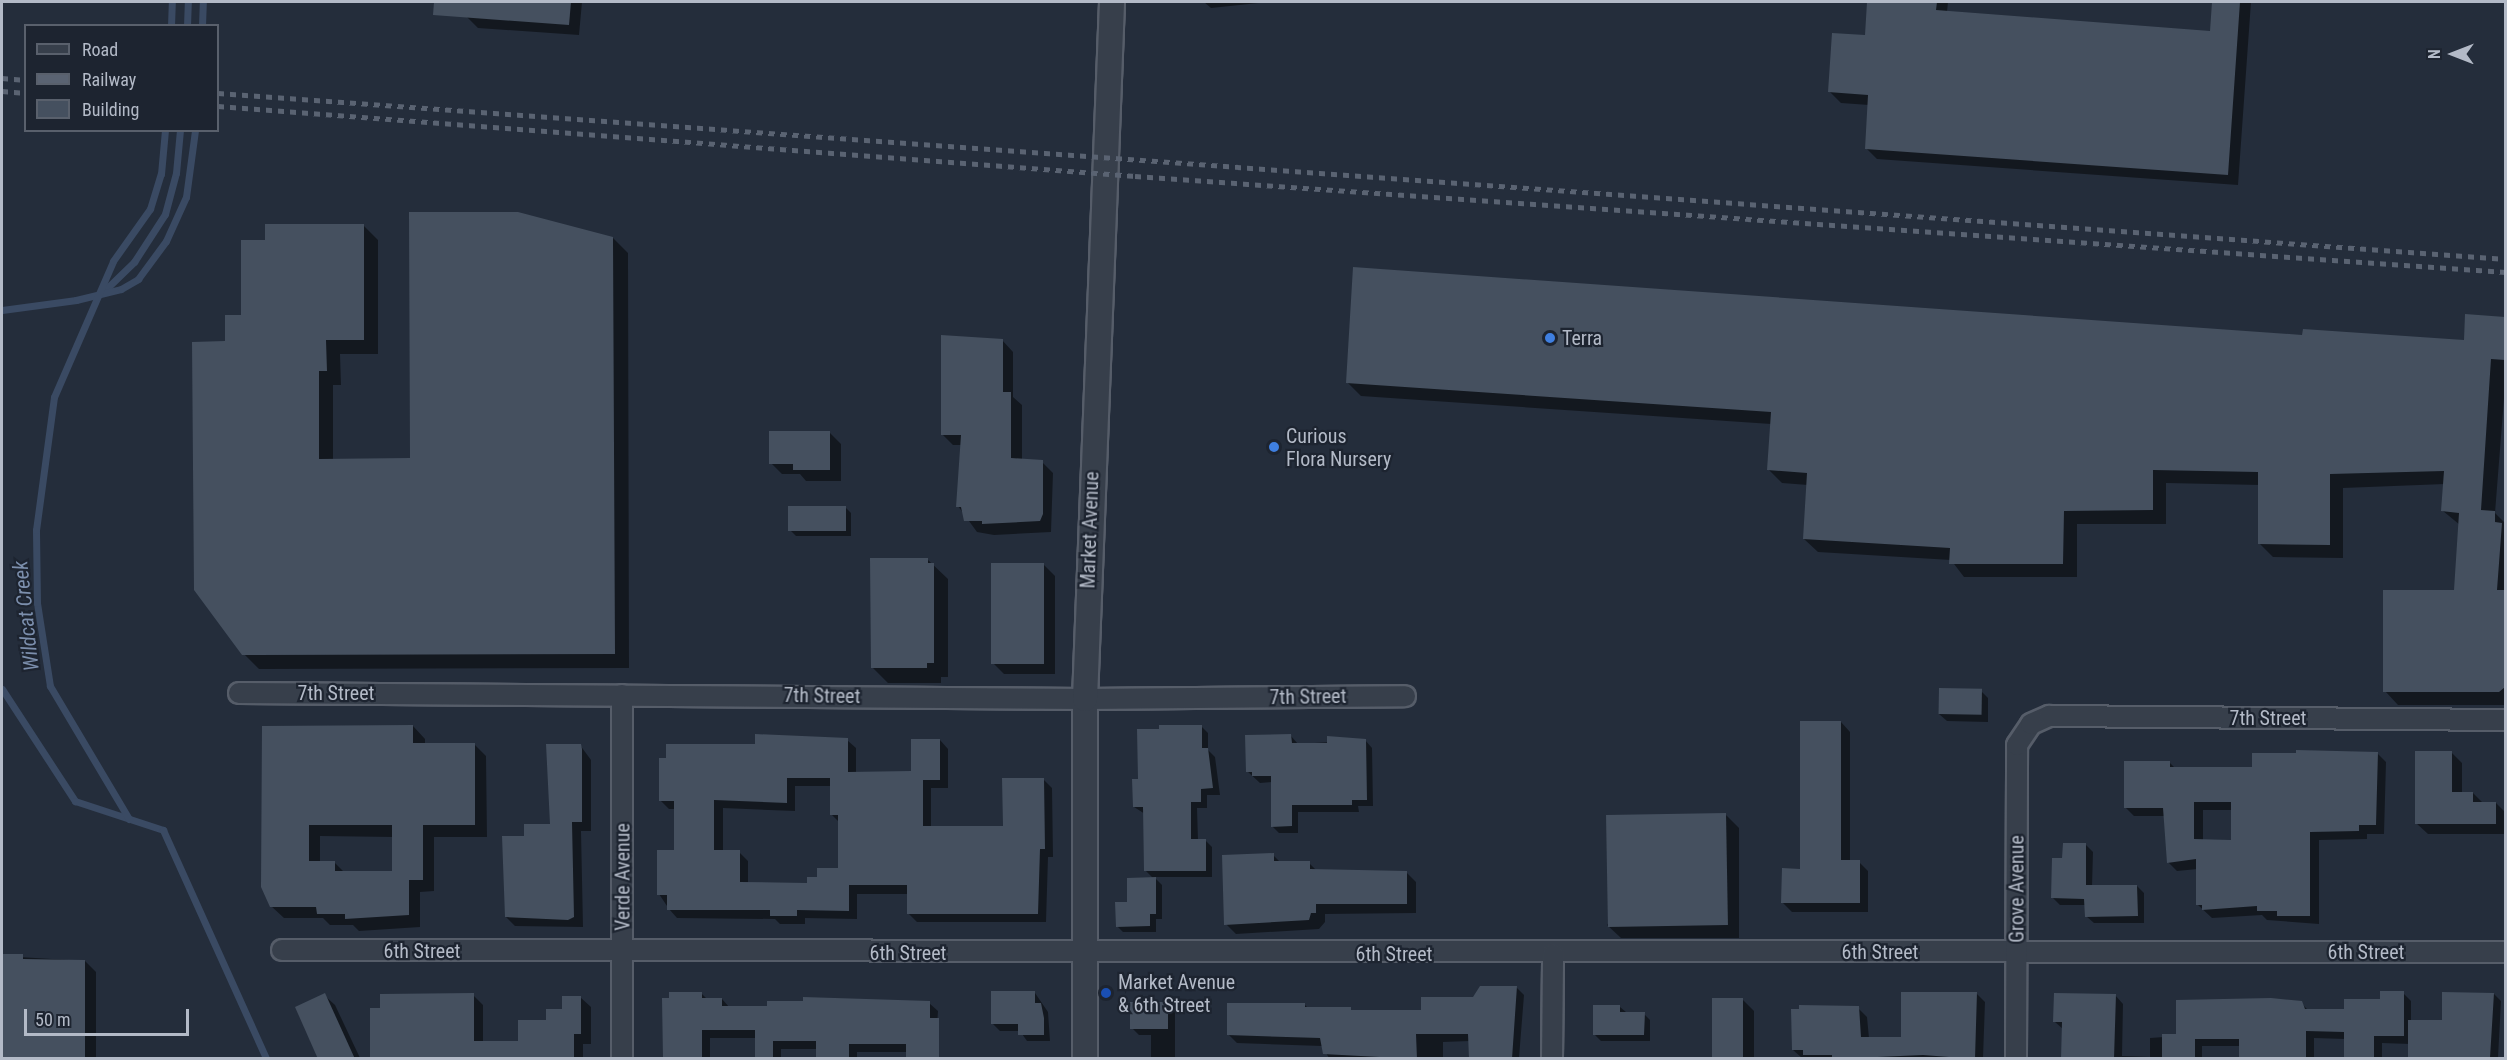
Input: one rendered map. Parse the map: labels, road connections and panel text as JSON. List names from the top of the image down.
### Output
{
  "streets": {
    "street": [
      "Market Avenue",
      "7th Street",
      "Verde Avenue",
      "Grove Avenue",
      "6th Street"
    ]
  },
  "crossings": [
    ["Market Avenue", "7th Street"],
    ["Market Avenue", "6th Street"],
    ["7th Street", "Verde Avenue"],
    ["7th Street", "Grove Avenue"],
    ["Verde Avenue", "6th Street"],
    ["Grove Avenue", "6th Street"]
  ],
  "water": ["Wildcat Creek"],
  "places": ["Terra", "Curious Flora Nursery", "Market Avenue & 6th Street"],
  "legend": ["Road", "Railway", "Building"],
  "scale_bar": "50 m",
  "north": "left"
}
